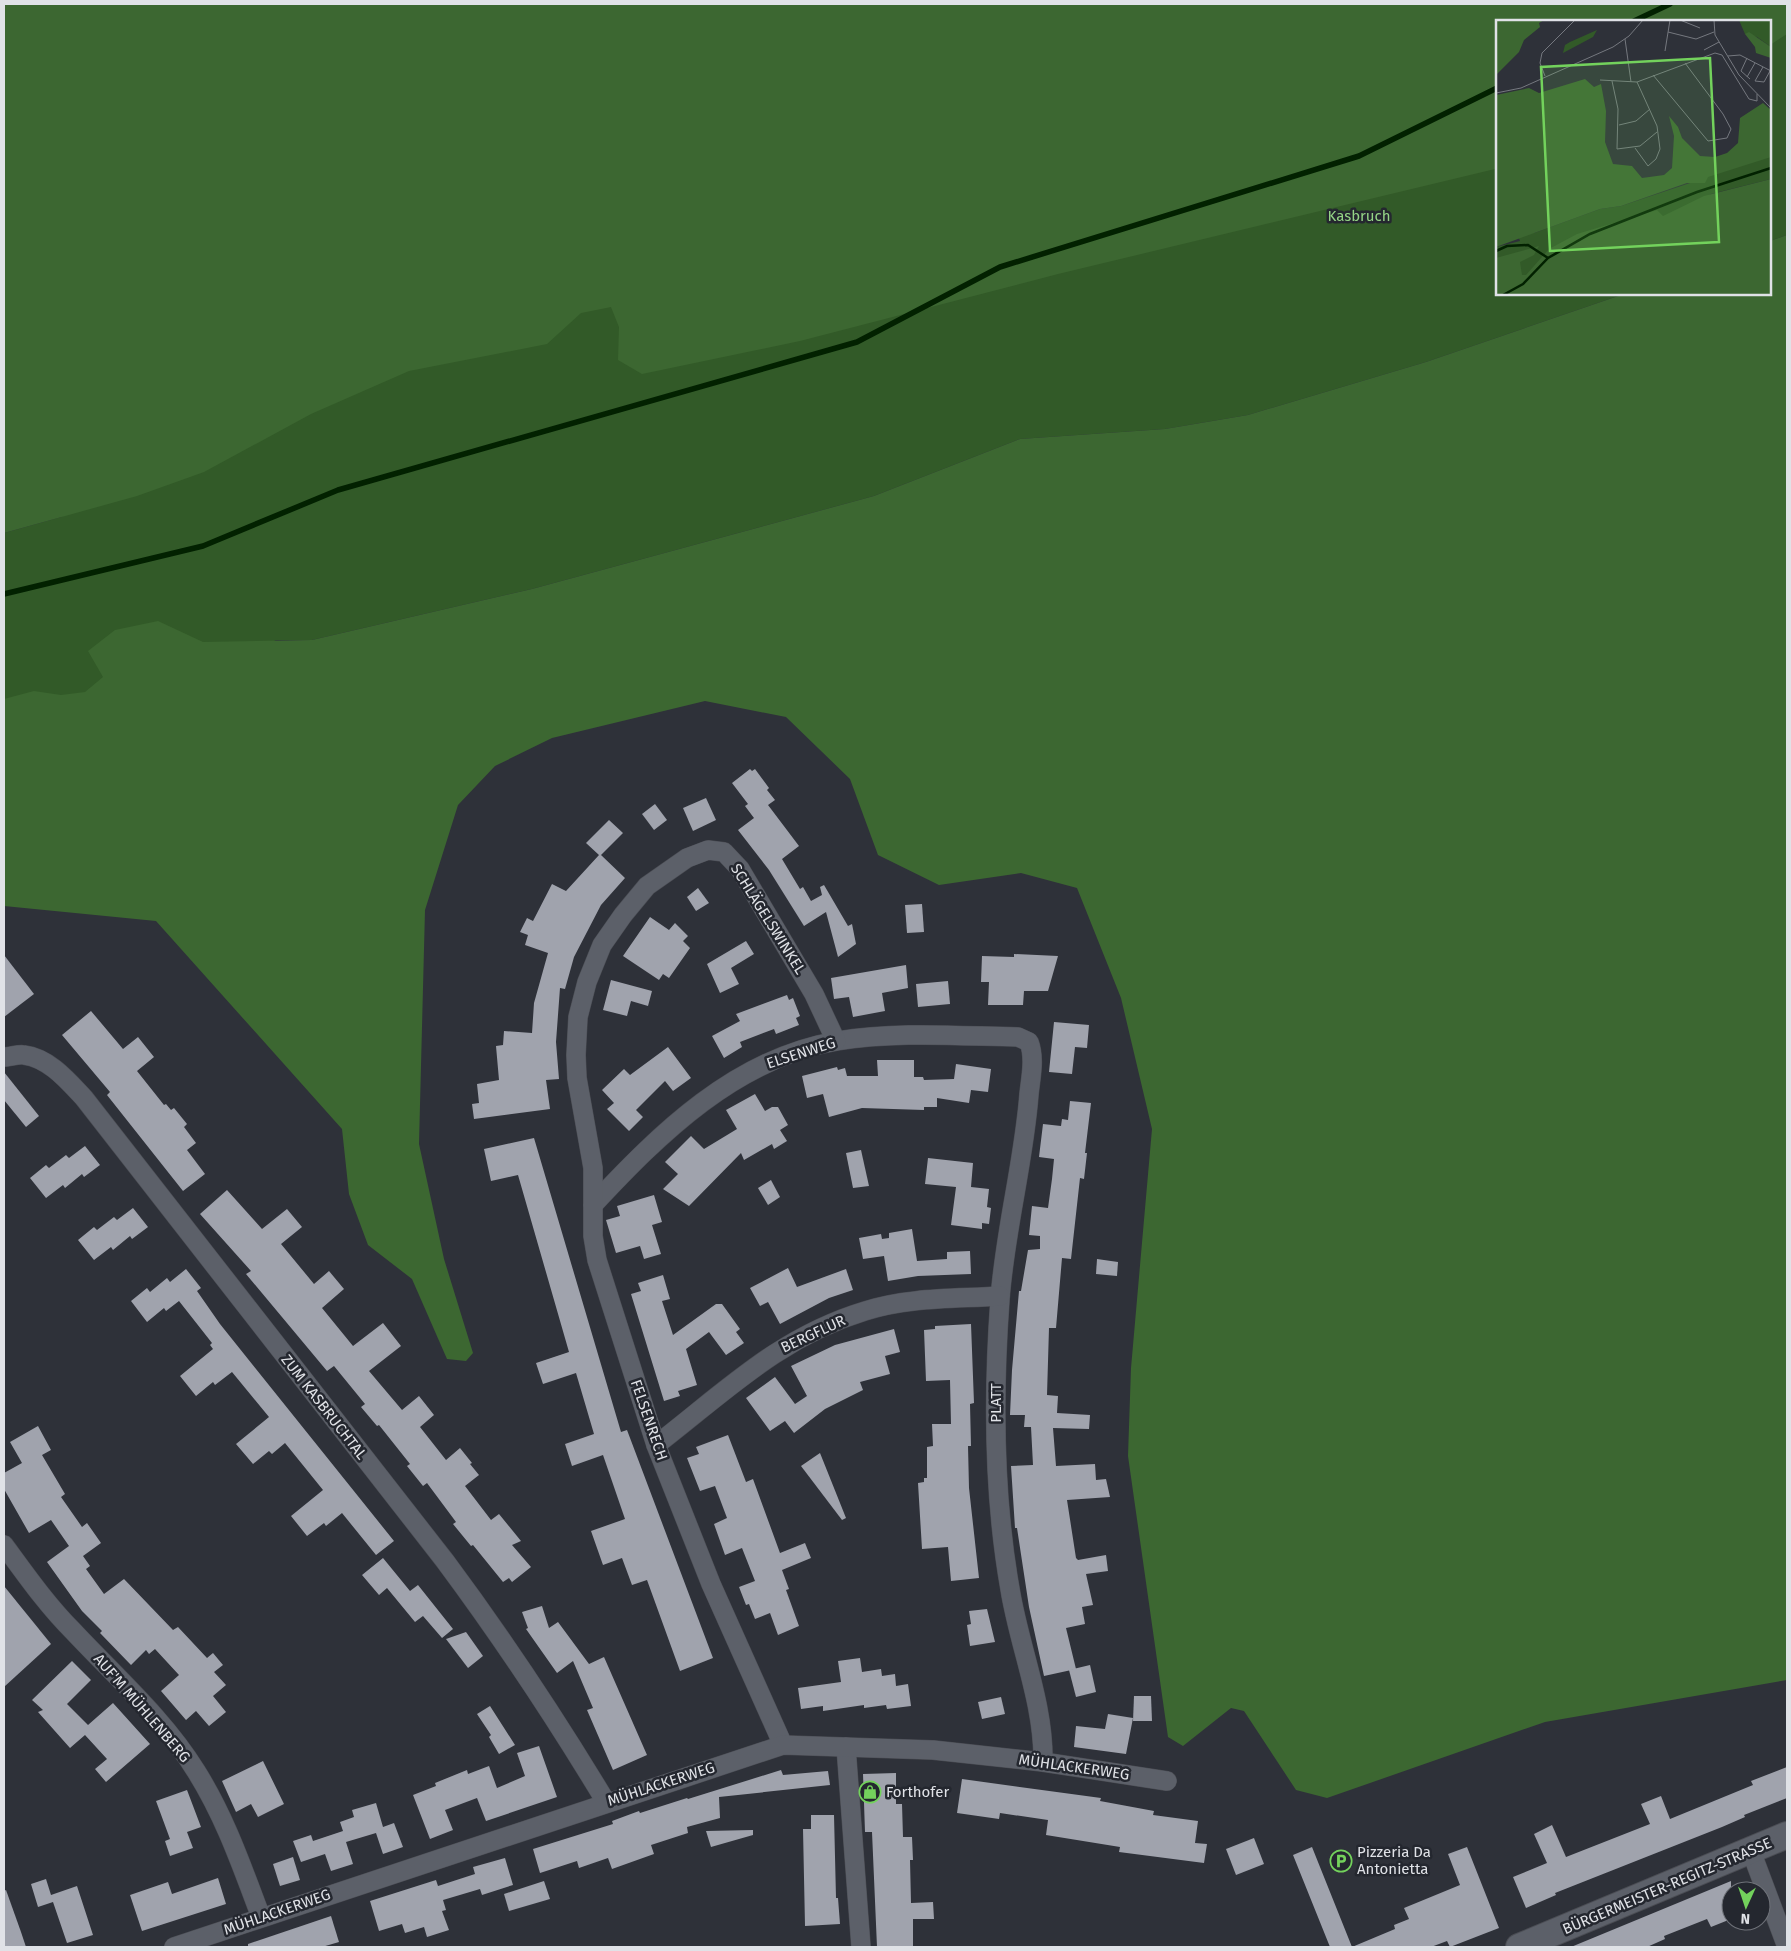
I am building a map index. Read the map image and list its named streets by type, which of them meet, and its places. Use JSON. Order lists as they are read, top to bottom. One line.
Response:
{"streets":{"street":["SCHLÄGELSWINKEL","ELSENWEG","BERGFLUR","PLATT","ZUM KASBRUCHTAL","FELSENRECH","AUF'M MÜHLENBERG","MÜHLACKERWEG","BÜRGERMEISTER-REGITZ-STRASSE"]},"crossings":[["SCHLÄGELSWINKEL","ELSENWEG"],["SCHLÄGELSWINKEL","FELSENRECH"],["ELSENWEG","PLATT"],["ELSENWEG","FELSENRECH"],["BERGFLUR","PLATT"],["BERGFLUR","FELSENRECH"],["PLATT","MÜHLACKERWEG"],["ZUM KASBRUCHTAL","MÜHLACKERWEG"],["FELSENRECH","MÜHLACKERWEG"],["AUF'M MÜHLENBERG","MÜHLACKERWEG"]],"parks":["Kasbruch"],"places":{"shop":["Forthofer"],"parking":["Pizzeria Da Antonietta"]},"north":"bottom"}
